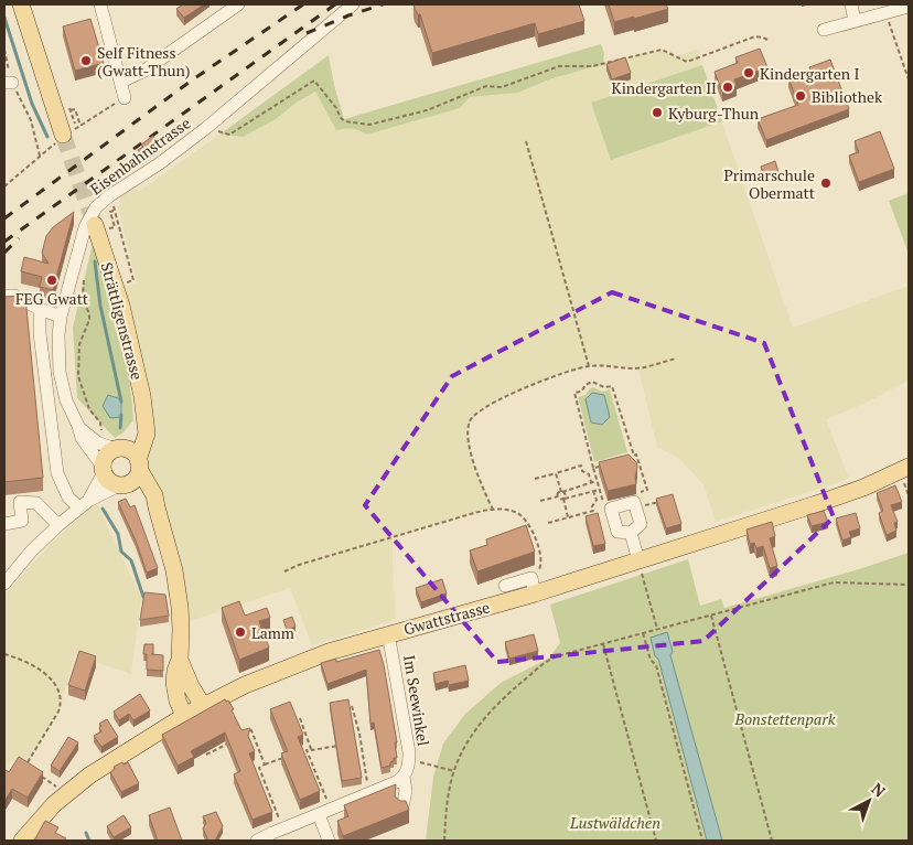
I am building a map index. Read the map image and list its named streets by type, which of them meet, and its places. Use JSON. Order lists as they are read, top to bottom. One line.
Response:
{"streets":{"main road":["Strättligenstrasse","Gwattstrasse"],"street":["Eisenbahnstrasse","Im Seewinkel"]},"crossings":[["Eisenbahnstrasse","Strättligenstrasse"],["Gwattstrasse","Im Seewinkel"]],"parks":["Bonstettenpark","Lustwäldchen"],"places":["Self Fitness (Gwatt-Thun)","Kindergarten I","Kindergarten II","Bibliothek","Kyburg-Thun","Primarschule Obermatt","FEG Gwatt","Lamm"],"north":"top right"}
